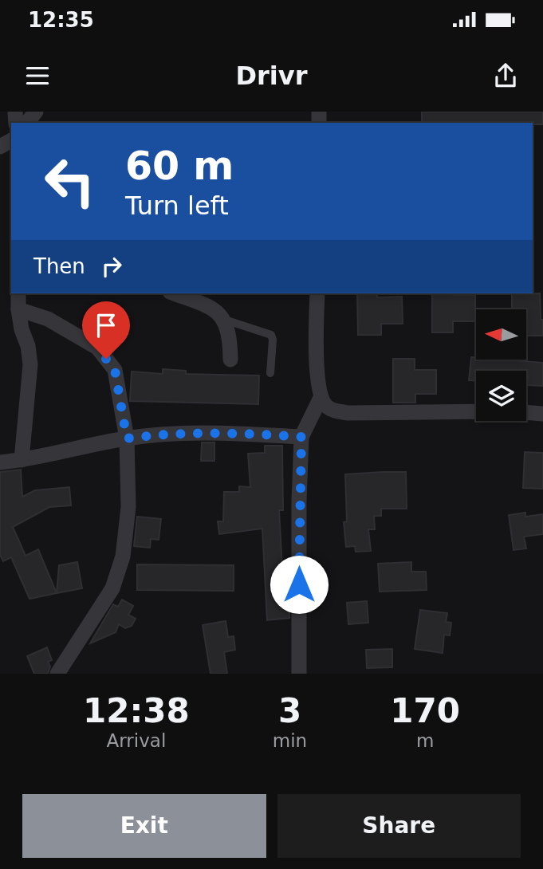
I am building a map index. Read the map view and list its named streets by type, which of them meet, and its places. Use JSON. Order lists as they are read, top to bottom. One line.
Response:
{"north":"left","page":{"status":"12:35","header":"Drivr","turn":["60 m","Turn left"],"then":"Then","eta":["12:38","Arrival","3","min","170","m"],"buttons":["Exit","Share"]}}
